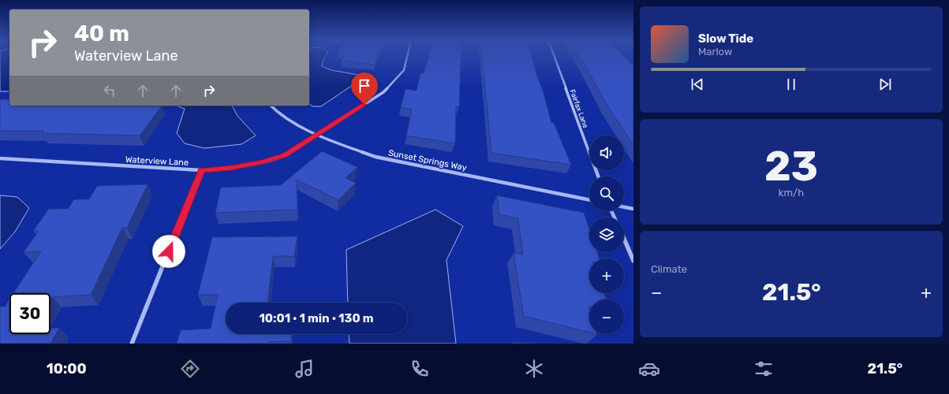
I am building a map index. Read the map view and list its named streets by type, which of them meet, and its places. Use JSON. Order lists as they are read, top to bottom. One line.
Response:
{"streets":{"street":["Fairfax Lane","Sunset Springs Way","Waterview Lane"]},"crossings":[["Sunset Springs Way","Waterview Lane"]],"page":{"turn":["40 m","Waterview Lane"],"song":["Slow Tide","Marlow"],"tile":[["23","km/h"],"Climate"],"map_buttons":["+","−"],"heat":["−","21.5°","+"],"limit":"30","trip":"10:01 · 1 min · 130 m","tabs":["10:00","21.5°"]}}
